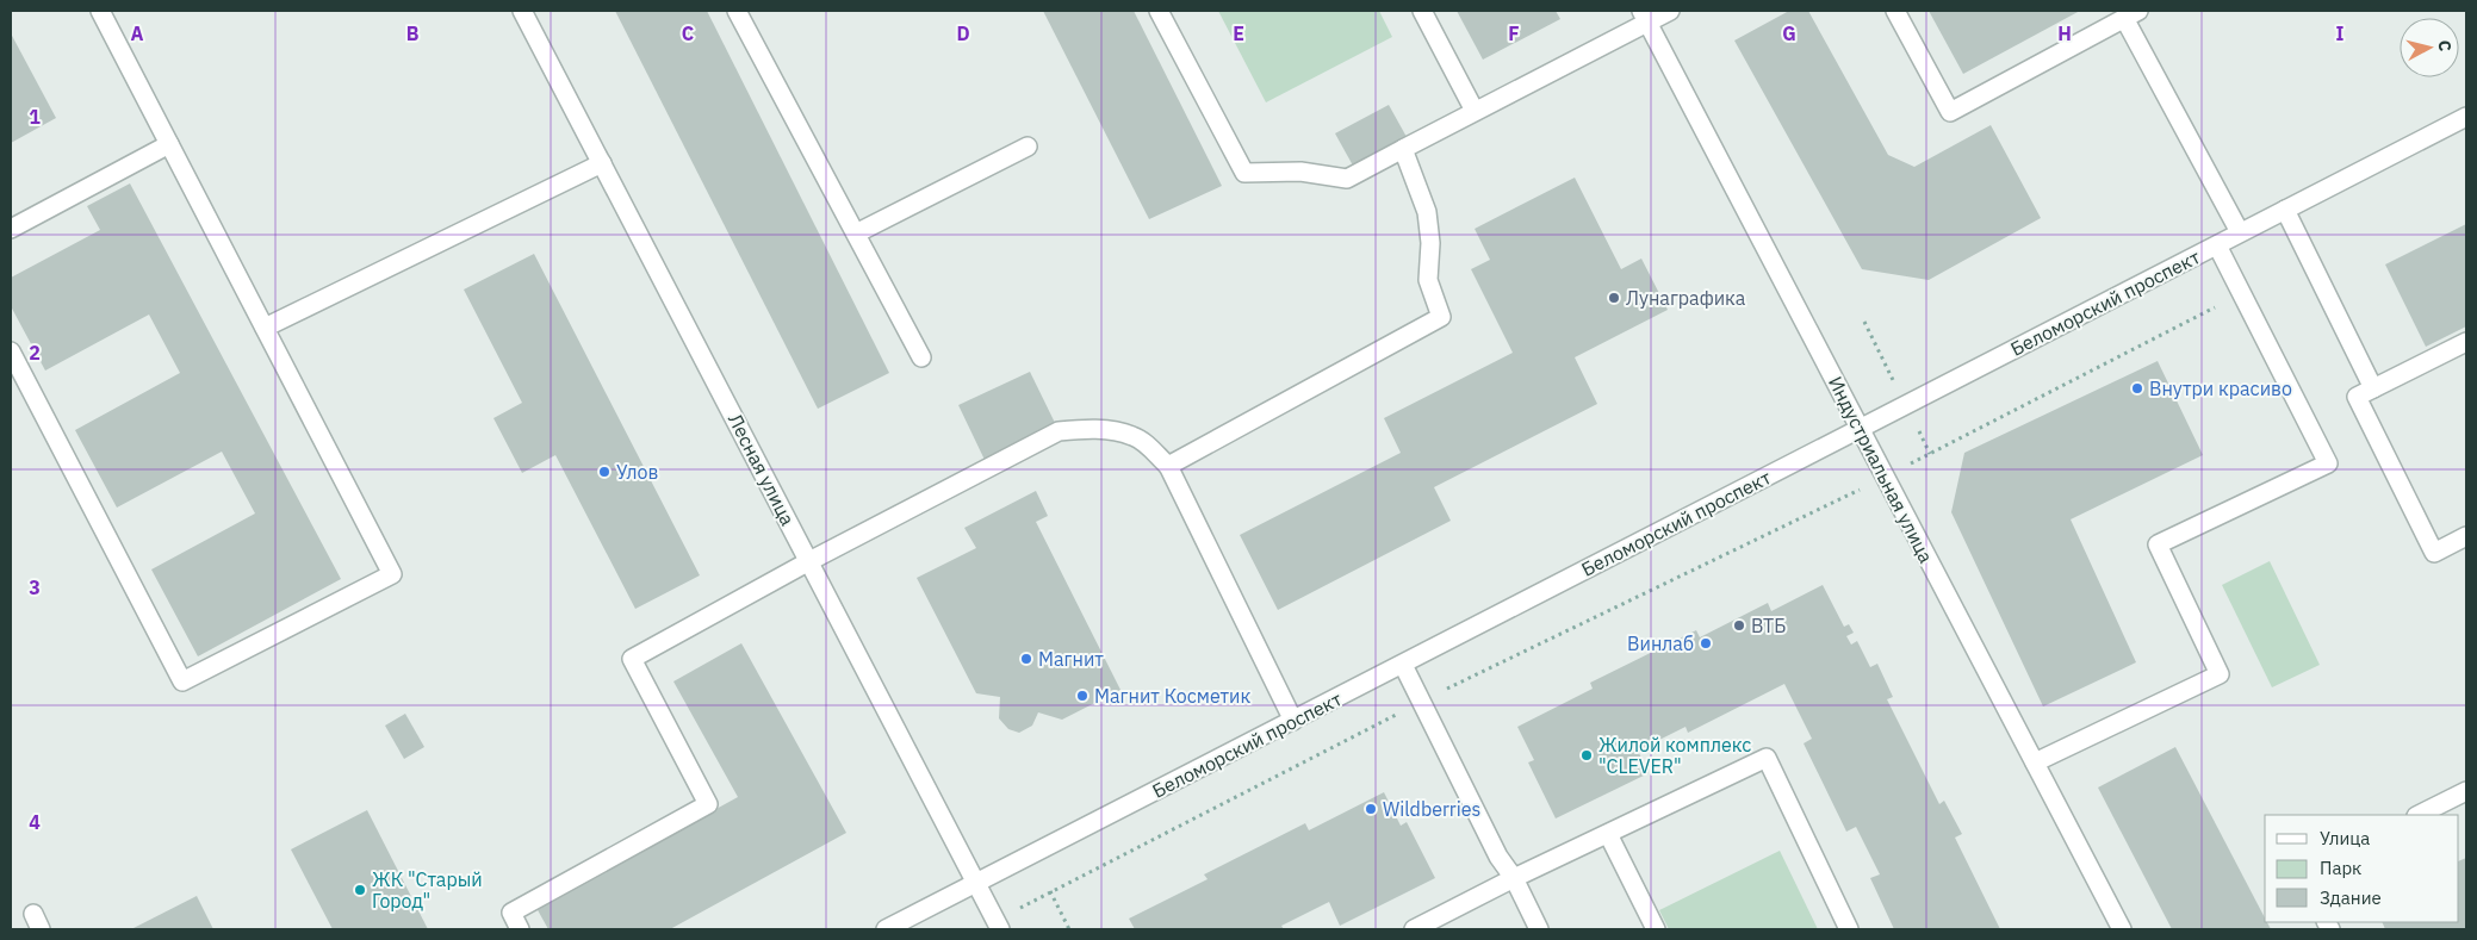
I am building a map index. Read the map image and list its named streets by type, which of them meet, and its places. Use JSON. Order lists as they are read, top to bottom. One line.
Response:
{"streets":{"street":["Беломорский проспект","Лесная улица","Индустриальная улица"]},"crossings":[["Беломорский проспект","Лесная улица"],["Беломорский проспект","Индустриальная улица"]],"places":["Лунаграфика","Внутри красиво","Улов","ВТБ","Винлаб","Магнит","Магнит Косметик","Жилой комплекс \"СLEVER\"","Wildberries","ЖК \"Старый Город\""],"legend":["Улица","Парк","Здание"],"north":"right","grid":{"columns":["A","B","C","D","E","F","G","H","I"],"rows":["1","2","3","4"]}}
